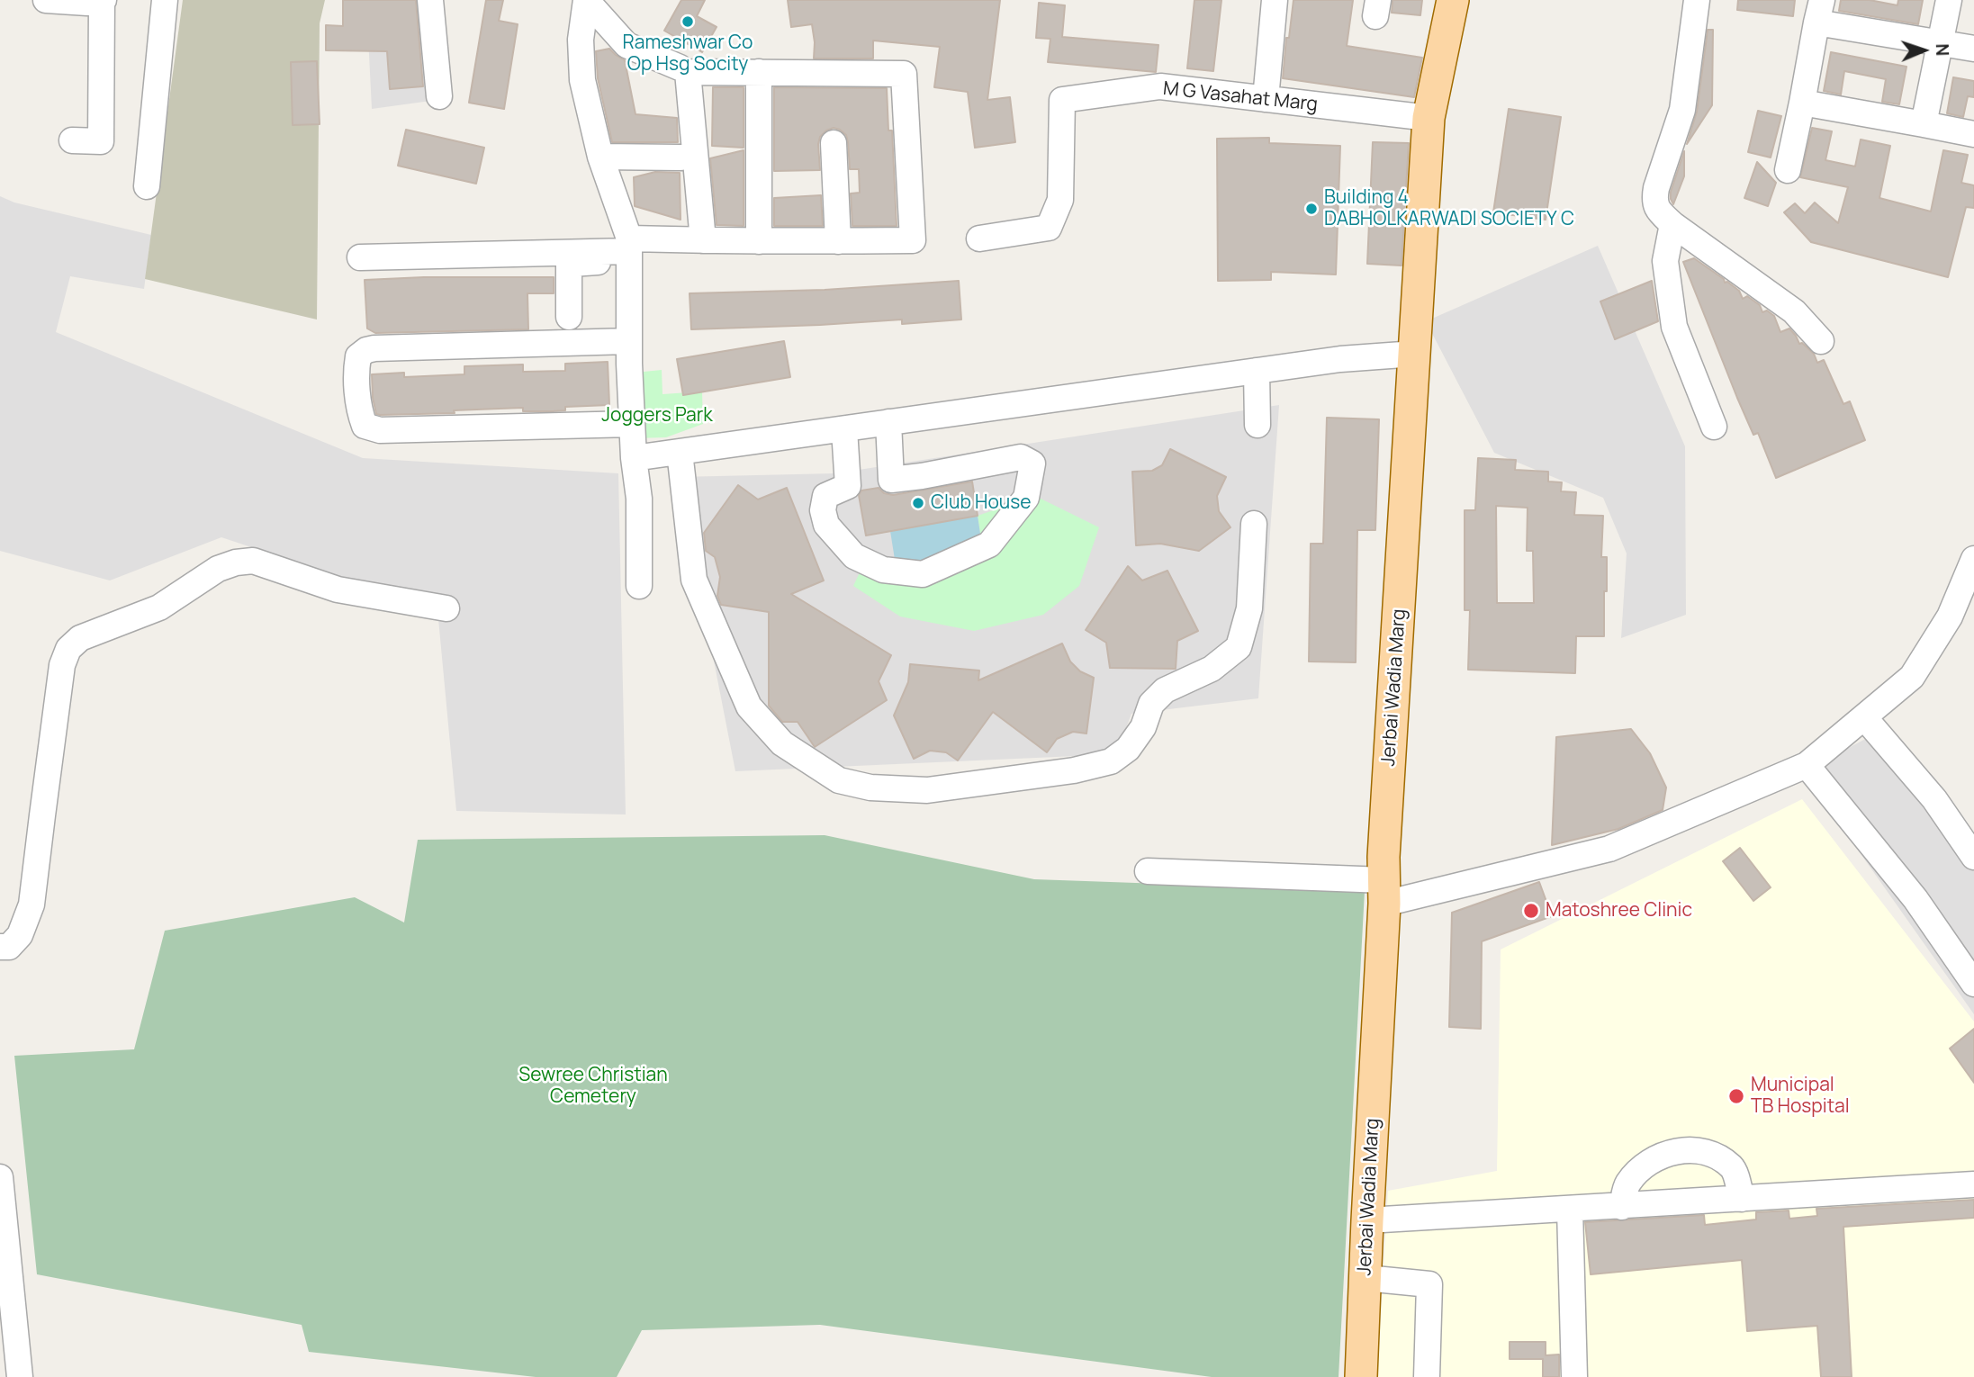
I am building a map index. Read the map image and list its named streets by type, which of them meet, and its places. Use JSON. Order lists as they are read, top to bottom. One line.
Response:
{"streets":{"main road":["Jerbai Wadia Marg"],"street":["M G Vasahat Marg"]},"crossings":[["M G Vasahat Marg","Jerbai Wadia Marg"]],"parks":["Joggers Park","Sewree Christian Cemetery"],"places":["Rameshwar Co Op Hsg Socity","Building 4 DABHOLKARWADI SOCIETY C","Club House","Matoshree Clinic","Municipal TB Hospital"],"north":"right"}
